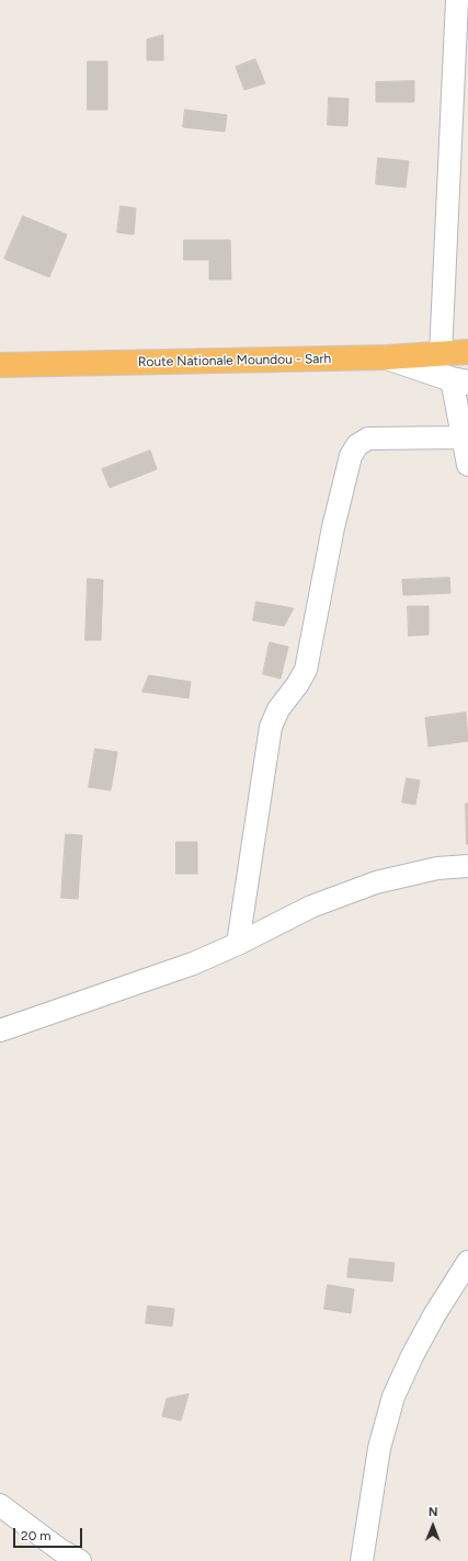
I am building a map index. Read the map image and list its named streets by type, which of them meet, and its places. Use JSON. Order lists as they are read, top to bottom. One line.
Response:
{"streets":{"highway":["Route Nationale Moundou - Sarh"]},"scale_bar":"20 m","north":"top"}
